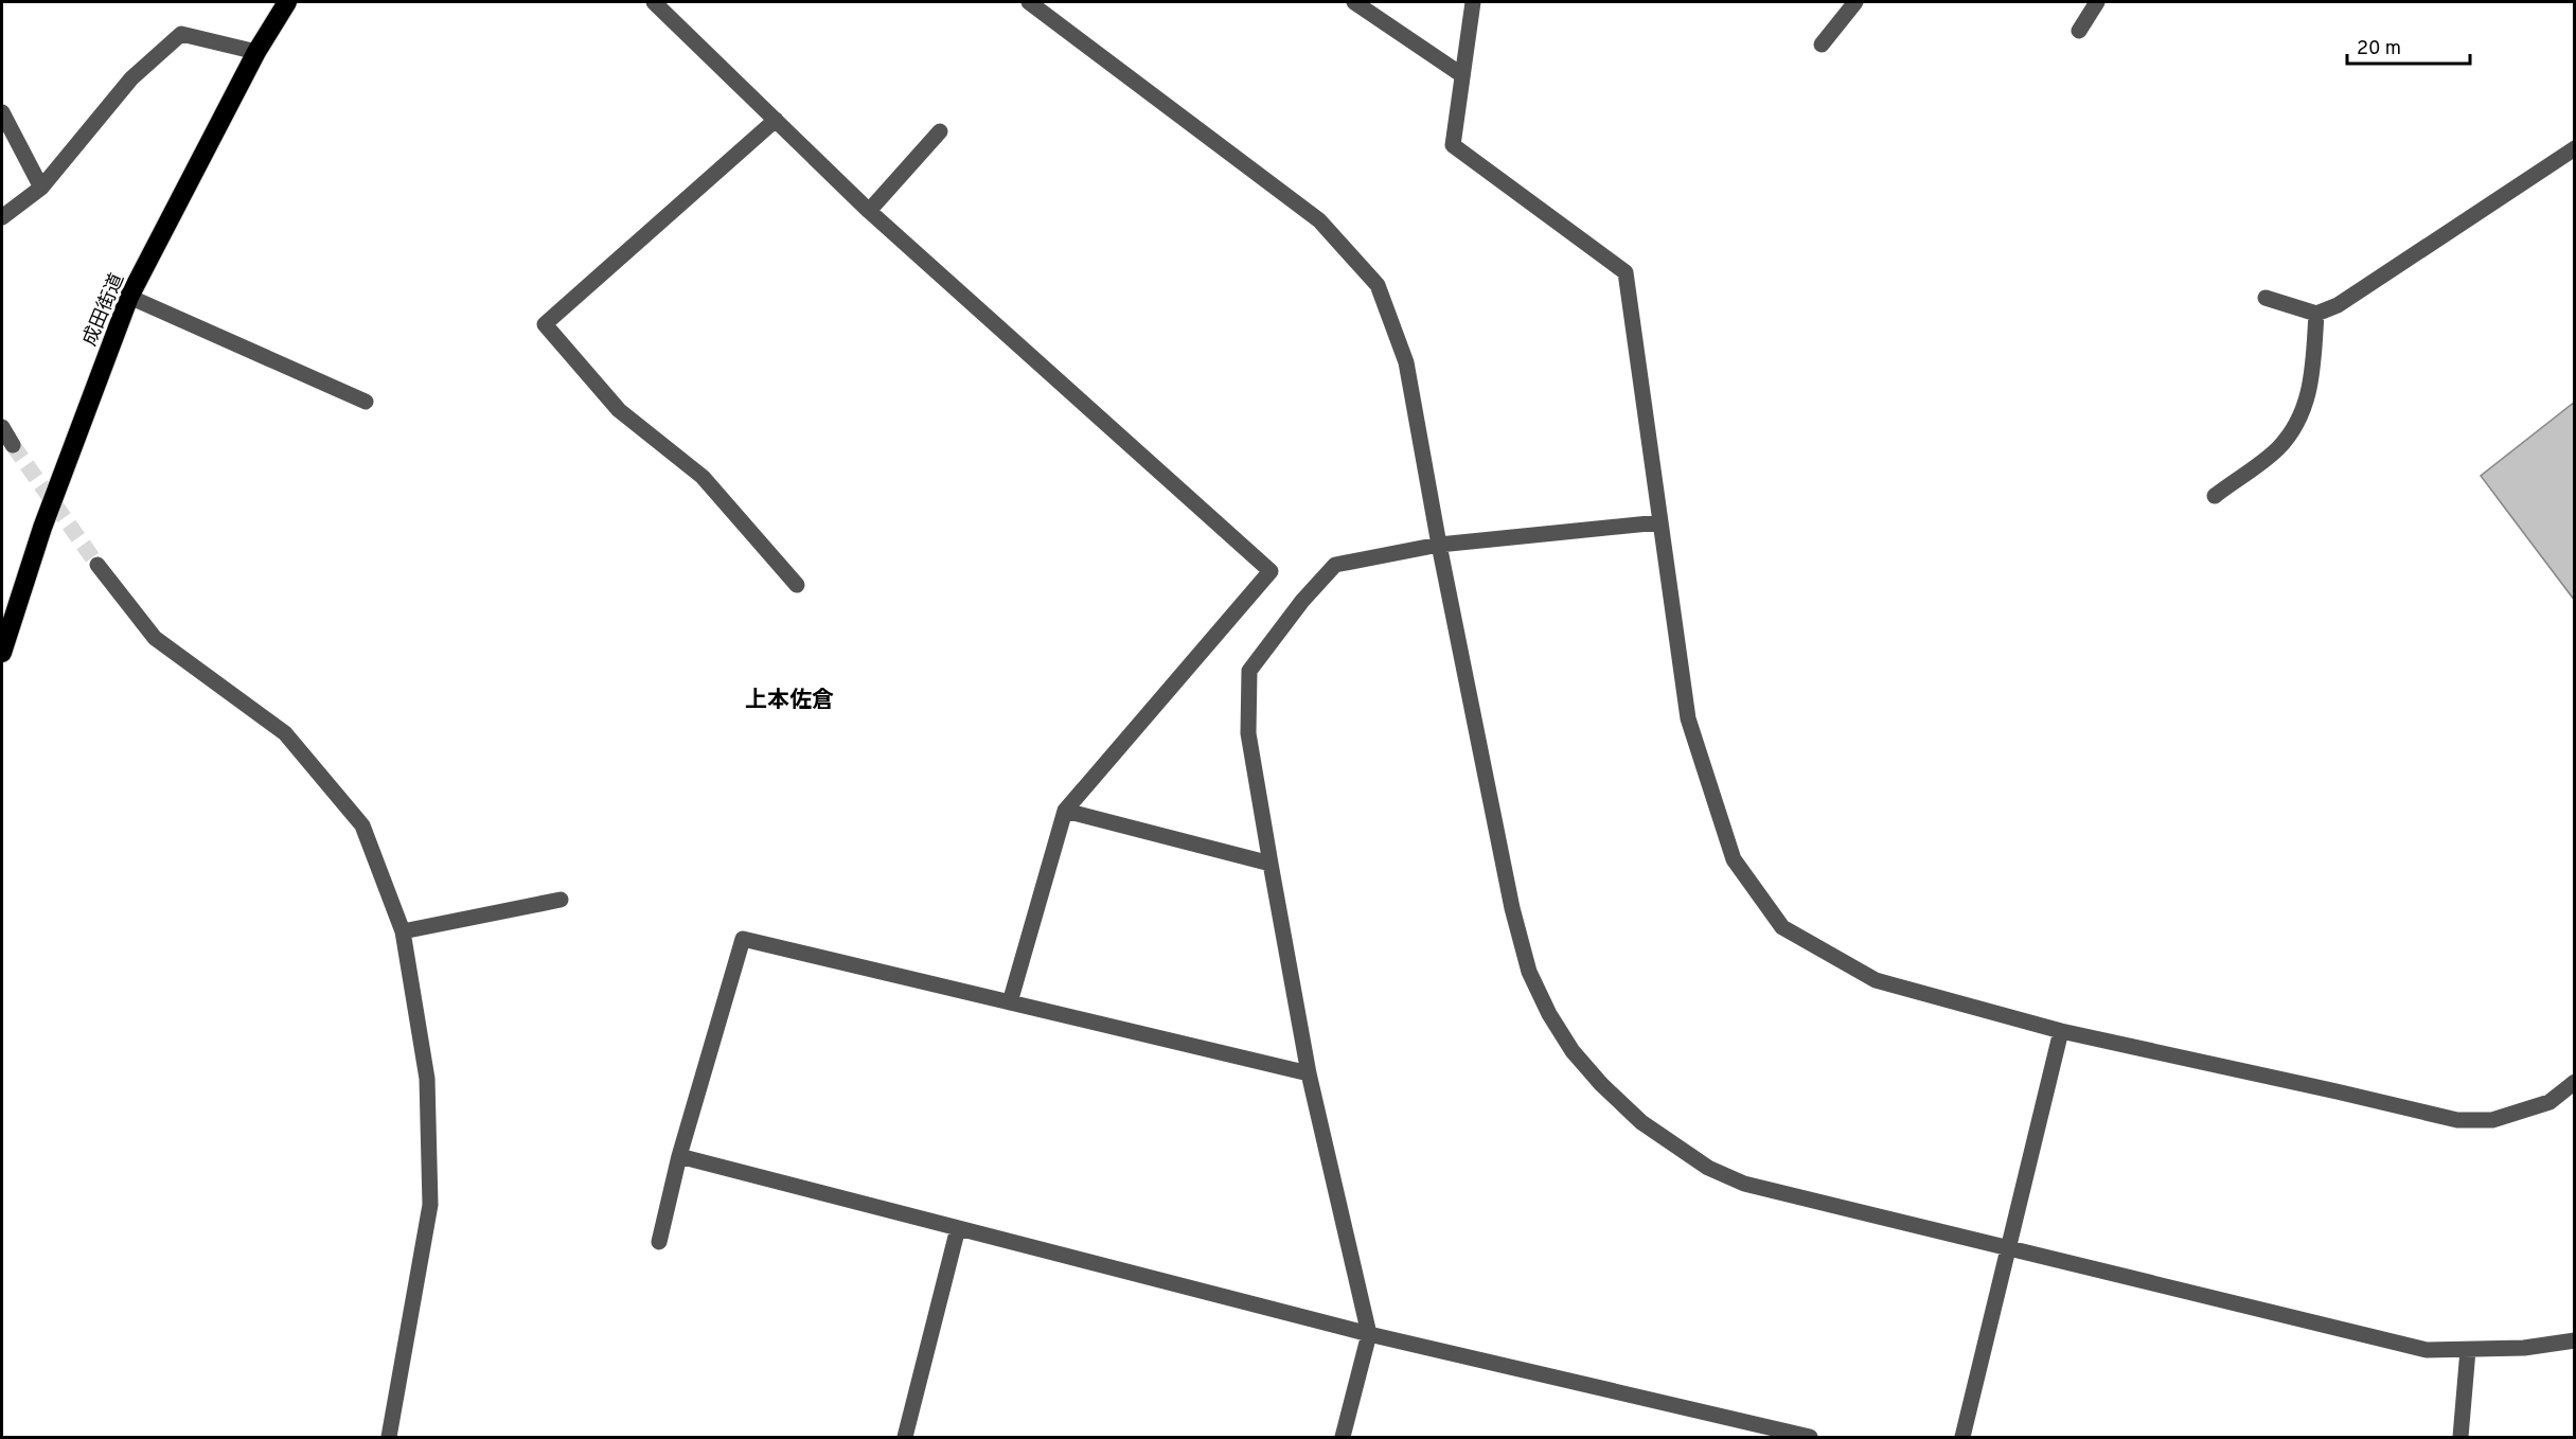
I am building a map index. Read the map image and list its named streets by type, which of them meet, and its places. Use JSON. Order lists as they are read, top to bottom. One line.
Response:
{"streets":{"highway":["成田街道"]},"districts":["上本佐倉"],"scale_bar":"20 m"}
